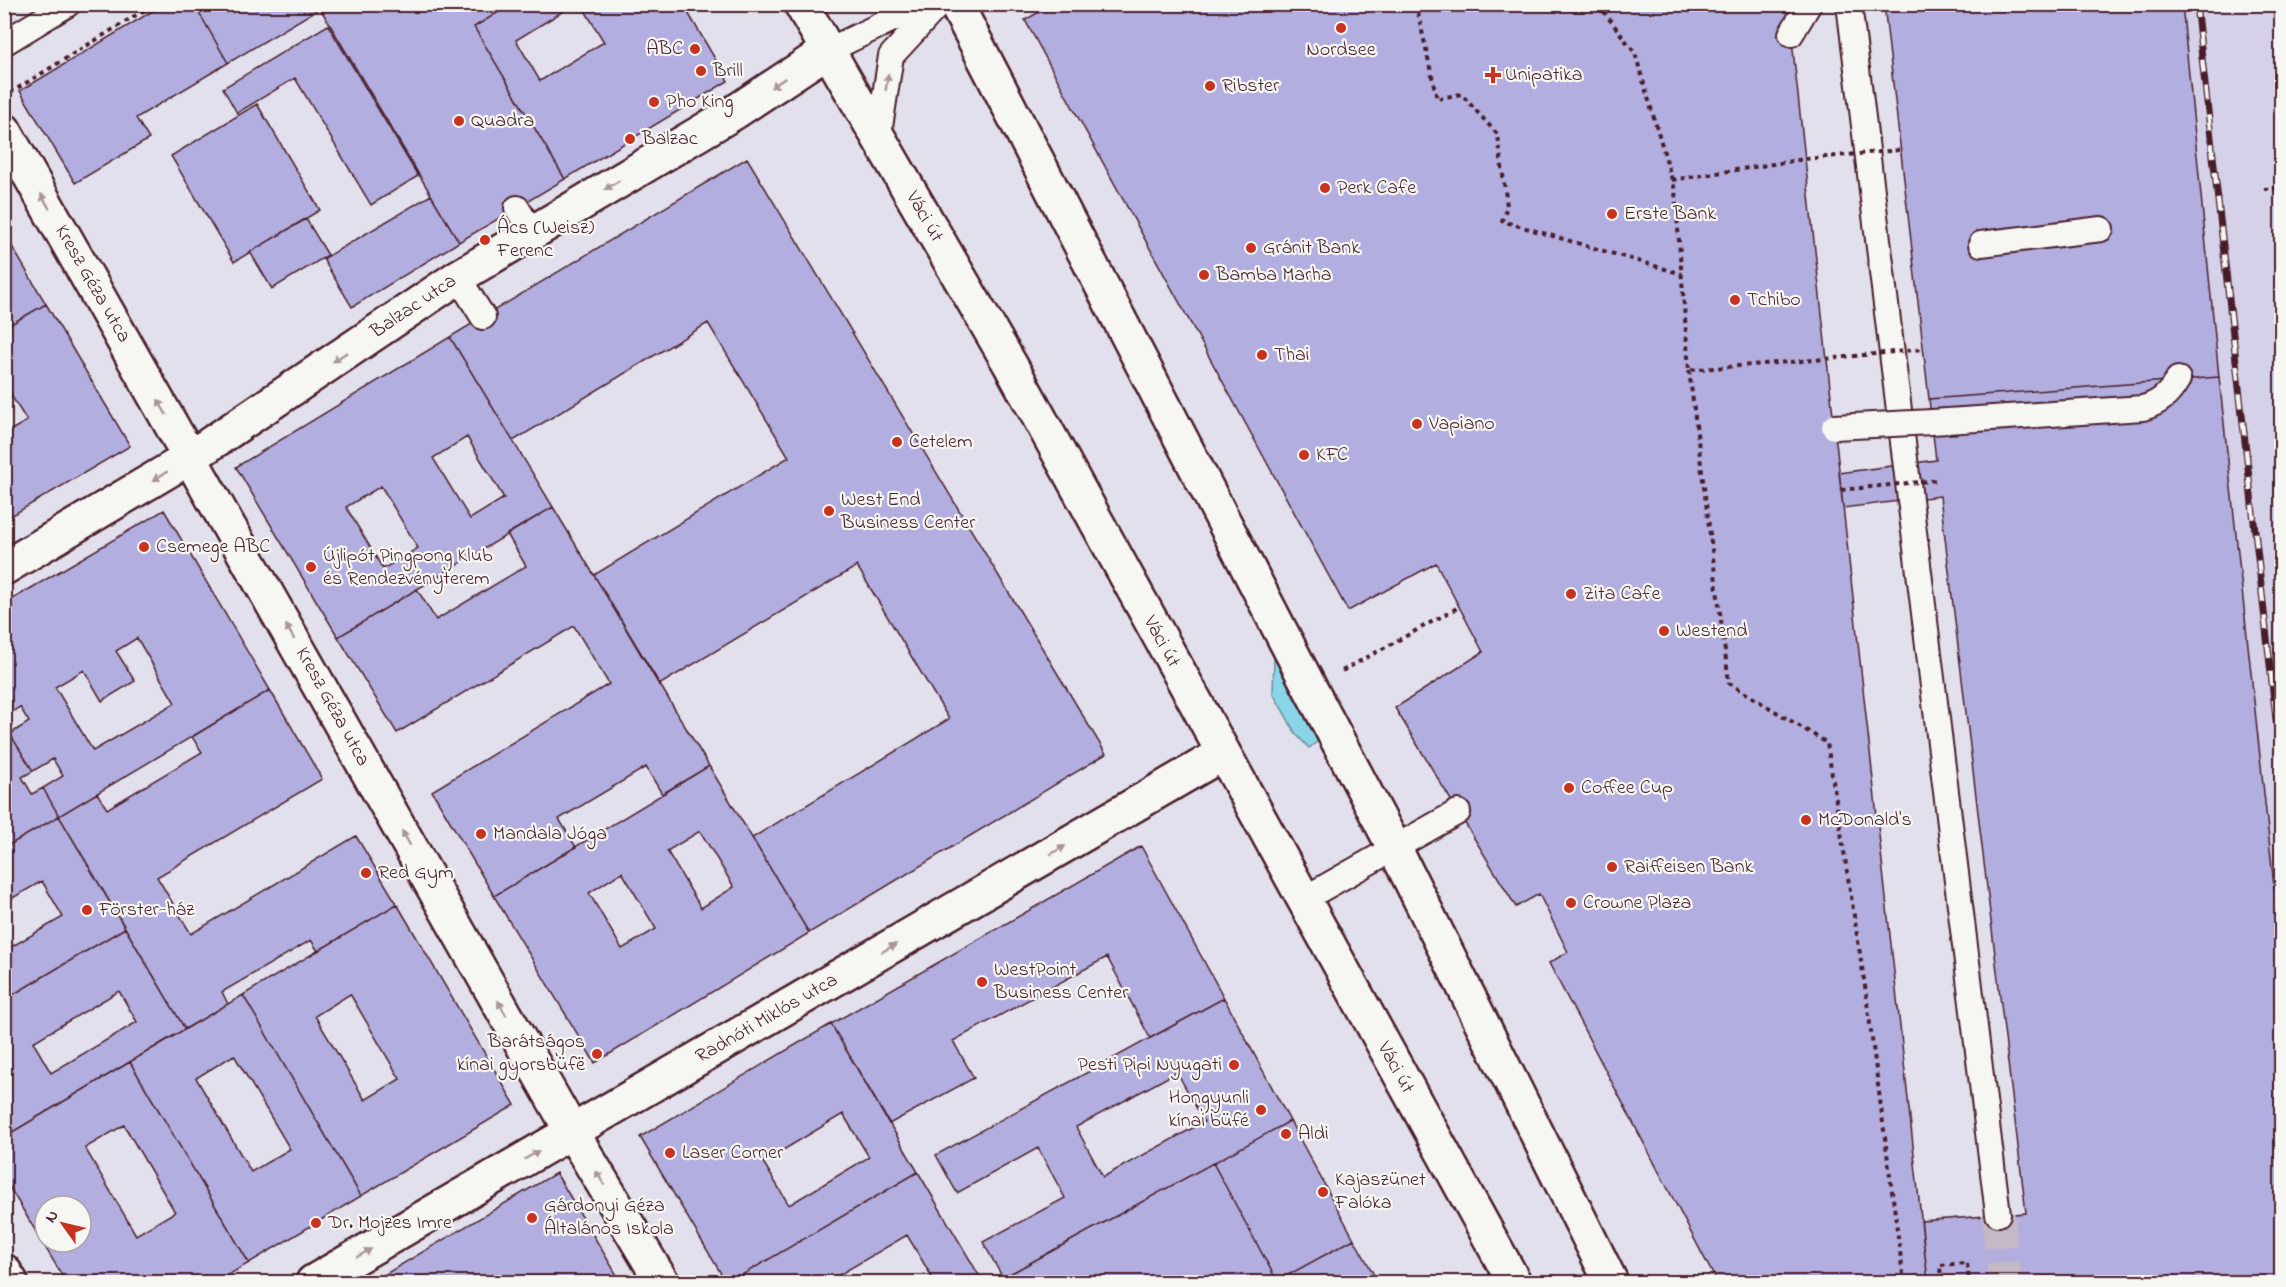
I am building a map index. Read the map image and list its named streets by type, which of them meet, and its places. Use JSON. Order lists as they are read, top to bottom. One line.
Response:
{"streets":{"street":["Váci út","Kresz Géza utca","Balzac utca","Radnóti Miklós utca"]},"crossings":[["Váci út","Balzac utca"],["Váci út","Radnóti Miklós utca"],["Kresz Géza utca","Balzac utca"],["Kresz Géza utca","Radnóti Miklós utca"]],"one_way":["Kresz Géza utca","Balzac utca","Radnóti Miklós utca"],"places":{"other":["Nordsee","ABC","Brill","Ribster","Pho King","Quadra","Balzac","Perk Cafe","Erste Bank","Ács (Weisz) Ferenc","Gránit Bank","Bamba Marha","Tchibo","Thai","Vapiano","Cetelem","KFC","West End Business Center","Csemege ABC","Újlipót Pingpong Klub és Rendezvényterem","Zita Cafe","Westend","Coffee Cup","McDonald's","Mandala Jóga","Raiffeisen Bank","Red Gym","Crowne Plaza","Förster-ház","WestPoint Business Center","Barátságos kínai gyorsbüfë","Pesti Pipi Nyugati","Hongyunli kínai büfé","Aldi","Laser Corner","Kajaszünet Falóka","Gárdonyi Géza Általános Iskola","Dr. Mojzes Imre"],"health":["Unipatika"]},"north":"top left"}
